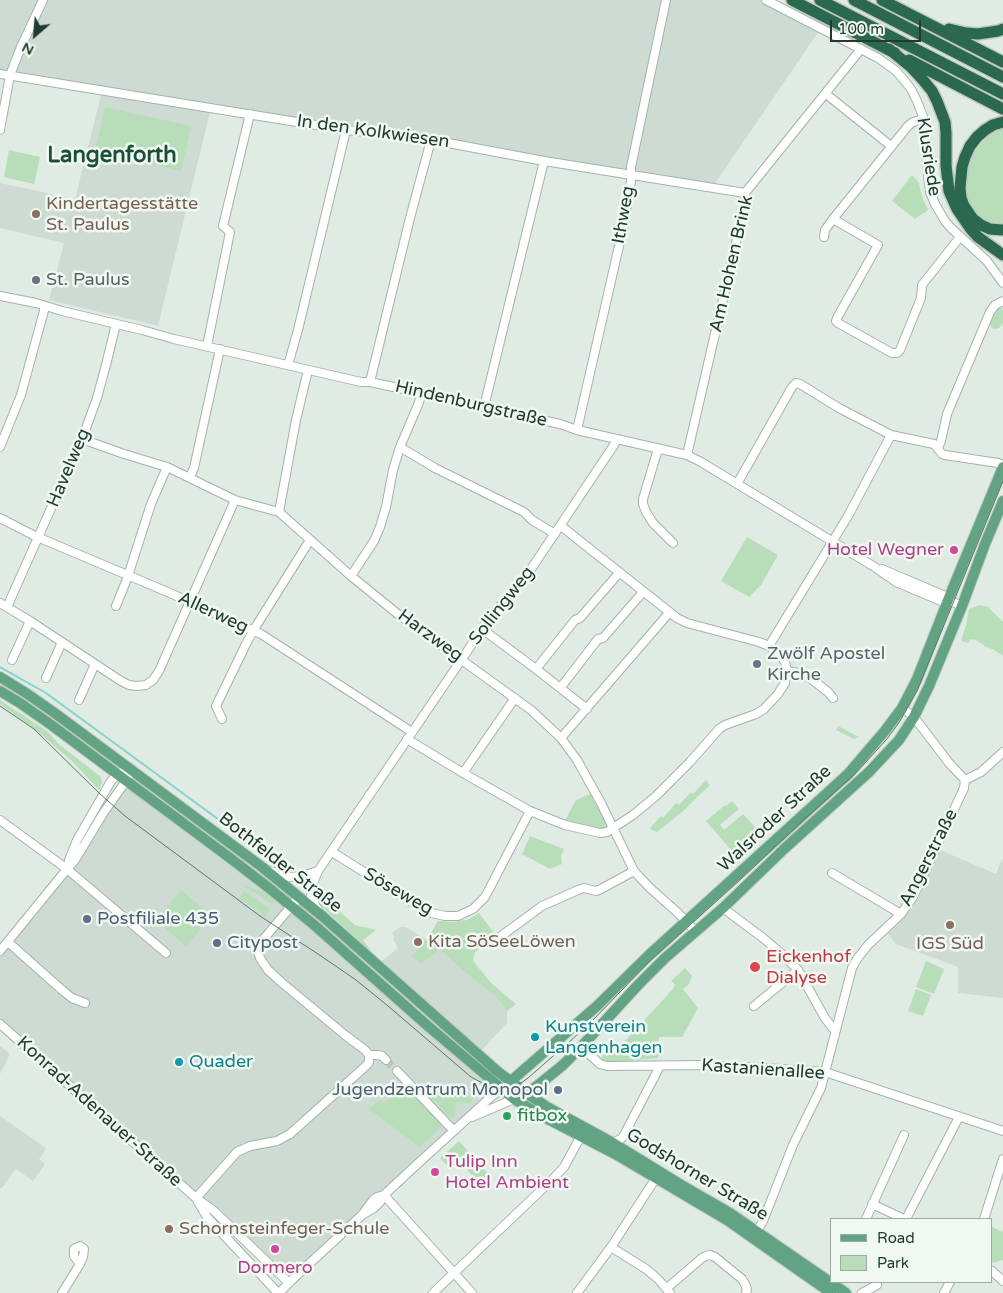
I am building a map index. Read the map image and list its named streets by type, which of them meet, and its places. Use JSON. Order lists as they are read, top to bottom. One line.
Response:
{"streets":{"main road":["Walsroder Straße","Bothfelder Straße","Godshorner Straße"],"street":["In den Kolkwiesen","Klusriede","Ithweg","Am Hohen Brink","Hindenburgstraße","Havelweg","Sollingweg","Allerweg","Harzweg","Angerstraße","Söseweg","Kastanienallee","Konrad-Adenauer-Straße"]},"crossings":[["In den Kolkwiesen","Ithweg"],["In den Kolkwiesen","Am Hohen Brink"],["Klusriede","Am Hohen Brink"],["Ithweg","Hindenburgstraße"],["Am Hohen Brink","Hindenburgstraße"],["Hindenburgstraße","Havelweg"],["Hindenburgstraße","Sollingweg"],["Hindenburgstraße","Walsroder Straße"],["Havelweg","Allerweg"],["Havelweg","Harzweg"],["Sollingweg","Allerweg"],["Sollingweg","Harzweg"],["Sollingweg","Bothfelder Straße"],["Sollingweg","Söseweg"],["Allerweg","Harzweg"],["Allerweg","Söseweg"],["Harzweg","Walsroder Straße"],["Walsroder Straße","Bothfelder Straße"],["Walsroder Straße","Kastanienallee"],["Walsroder Straße","Konrad-Adenauer-Straße"],["Walsroder Straße","Godshorner Straße"],["Angerstraße","Kastanienallee"],["Angerstraße","Godshorner Straße"],["Bothfelder Straße","Godshorner Straße"]],"districts":["Langenforth"],"places":["Kindertagesstätte St. Paulus","St. Paulus","Hotel Wegner","Zwölf Apostel Kirche","Postfiliale 435","IGS Süd","Kita SöSeeLöwen","Citypost","Eickenhof Dialyse","Kunstverein Langenhagen","Quader","Jugendzentrum Monopol","fitbox","Tulip Inn Hotel Ambient","Schornsteinfeger-Schule","Dormero"],"legend":["Road","Park"],"scale_bar":"100 m","north":"bottom left"}
